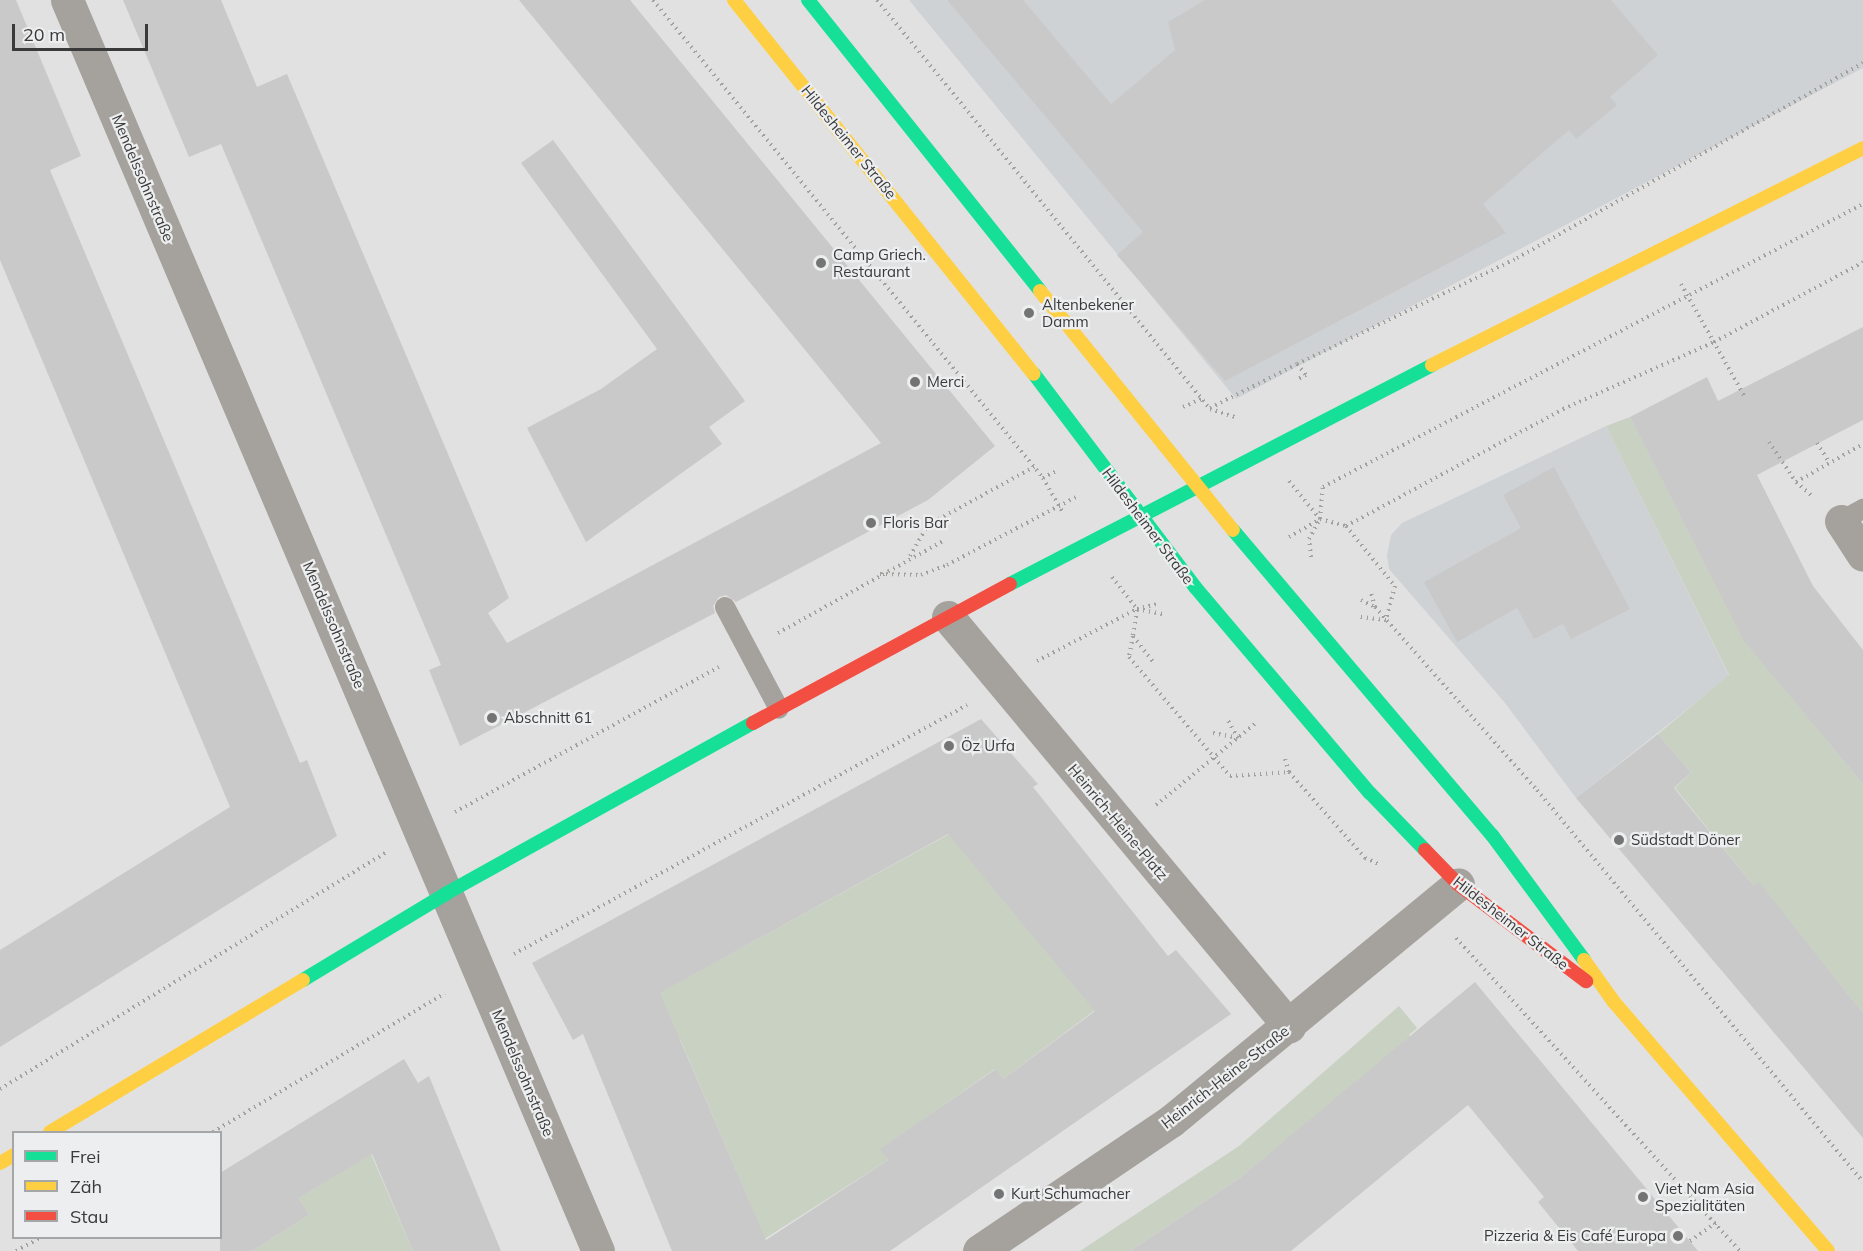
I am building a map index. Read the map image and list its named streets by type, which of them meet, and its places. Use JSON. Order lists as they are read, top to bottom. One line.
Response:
{"streets":{"main road":["Hildesheimer Straße"],"street":["Mendelssohnstraße","Heinrich-Heine-Platz","Heinrich-Heine-Straße"]},"crossings":[["Hildesheimer Straße","Heinrich-Heine-Straße"],["Heinrich-Heine-Platz","Heinrich-Heine-Straße"]],"places":["Camp Griech. Restaurant","Altenbekener Damm","Merci","Floris Bar","Abschnitt 61","Öz Urfa","Südstadt Döner","Kurt Schumacher","Viet Nam Asia Spezialitäten","Pizzeria & Eis Café Europa"],"legend":["Frei","Zäh","Stau"],"scale_bar":"20 m"}
